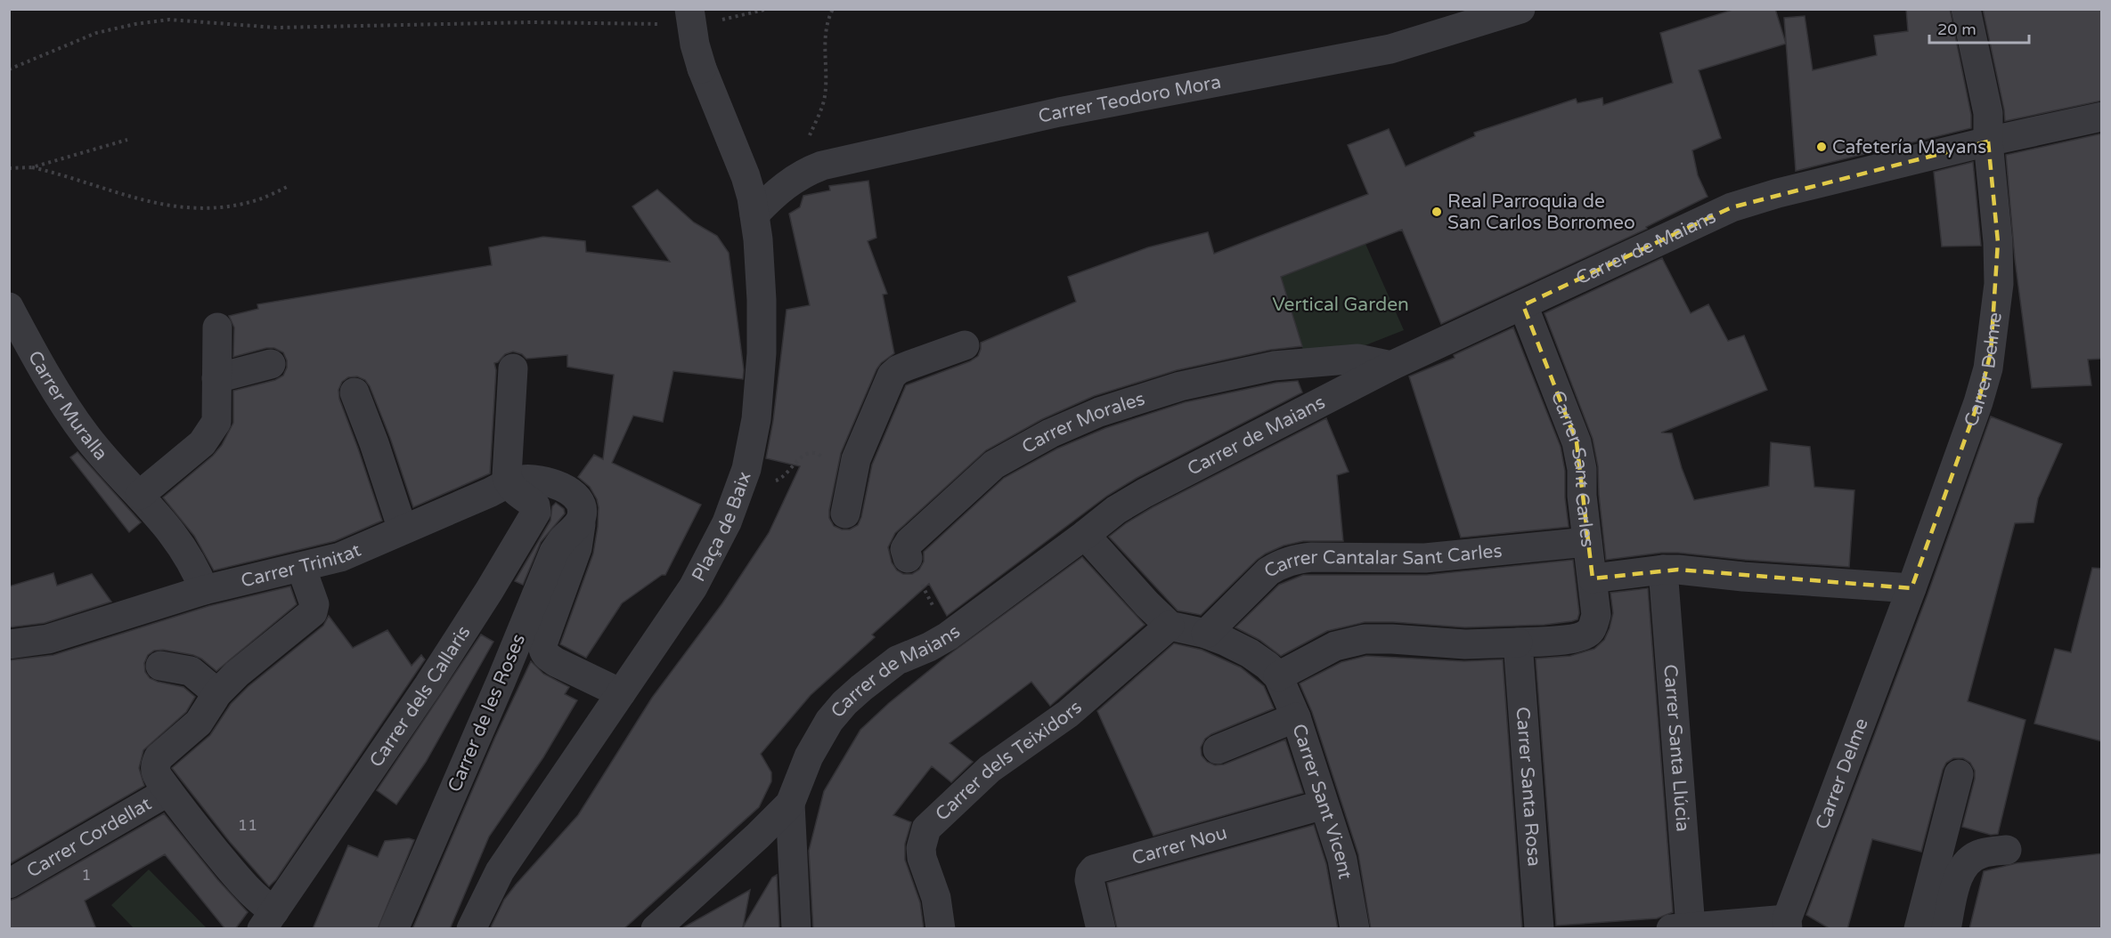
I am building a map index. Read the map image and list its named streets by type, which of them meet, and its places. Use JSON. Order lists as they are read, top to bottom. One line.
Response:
{"streets":{"street":["Carrer Teodoro Mora","Carrer de Maians","Carrer Delme","Carrer Muralla","Carrer Morales","Carrer Sant Carles","Plaça de Baix","Carrer Trinitat","Carrer Cantalar Sant Carles","Carrer dels Callaris","Carrer de les Roses","Carrer Santa Llúcia","Carrer dels Teixidors","Carrer Santa Rosa","Carrer Sant Vicent","Carrer Cordellat","Carrer Nou"]},"crossings":[["Carrer Teodoro Mora","Plaça de Baix"],["Carrer de Maians","Carrer Delme"],["Carrer de Maians","Carrer Morales"],["Carrer de Maians","Carrer Sant Carles"],["Carrer Muralla","Carrer Trinitat"],["Carrer Sant Carles","Carrer Cantalar Sant Carles"],["Carrer Sant Carles","Carrer Santa Rosa"],["Carrer Trinitat","Carrer dels Callaris"],["Carrer Trinitat","Carrer de les Roses"],["Carrer Sant Vicent","Carrer Nou"]],"parks":["Vertical Garden"],"places":["Cafetería Mayans","Real Parroquia de San Carlos Borromeo"],"house_numbers":["11","1"],"scale_bar":"20 m"}
